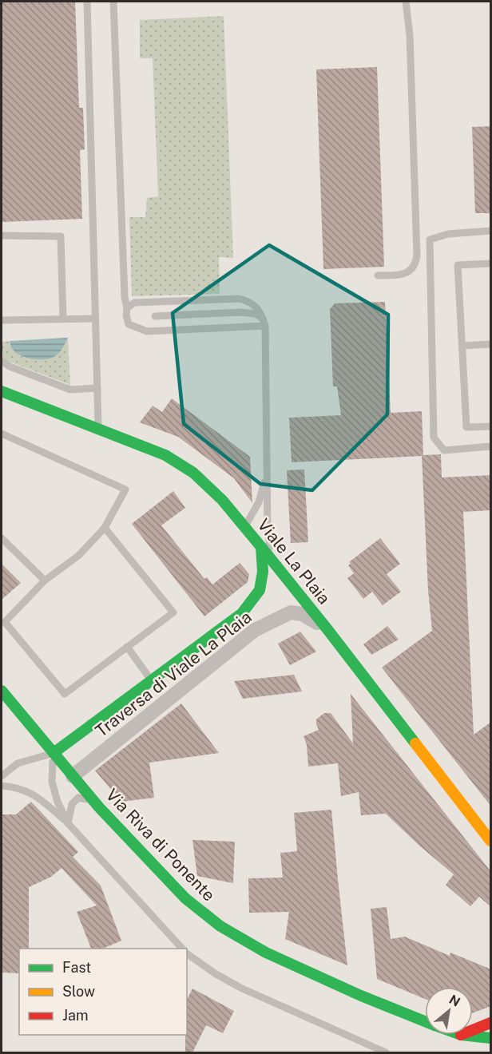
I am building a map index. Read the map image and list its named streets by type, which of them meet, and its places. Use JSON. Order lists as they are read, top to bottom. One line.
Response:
{"streets":{"main road":["Viale La Plaia","Traversa di Viale La Plaia","Via Riva di Ponente"]},"crossings":[["Viale La Plaia","Traversa di Viale La Plaia"],["Traversa di Viale La Plaia","Via Riva di Ponente"]],"legend":["Fast","Slow","Jam"],"north":"top right"}
